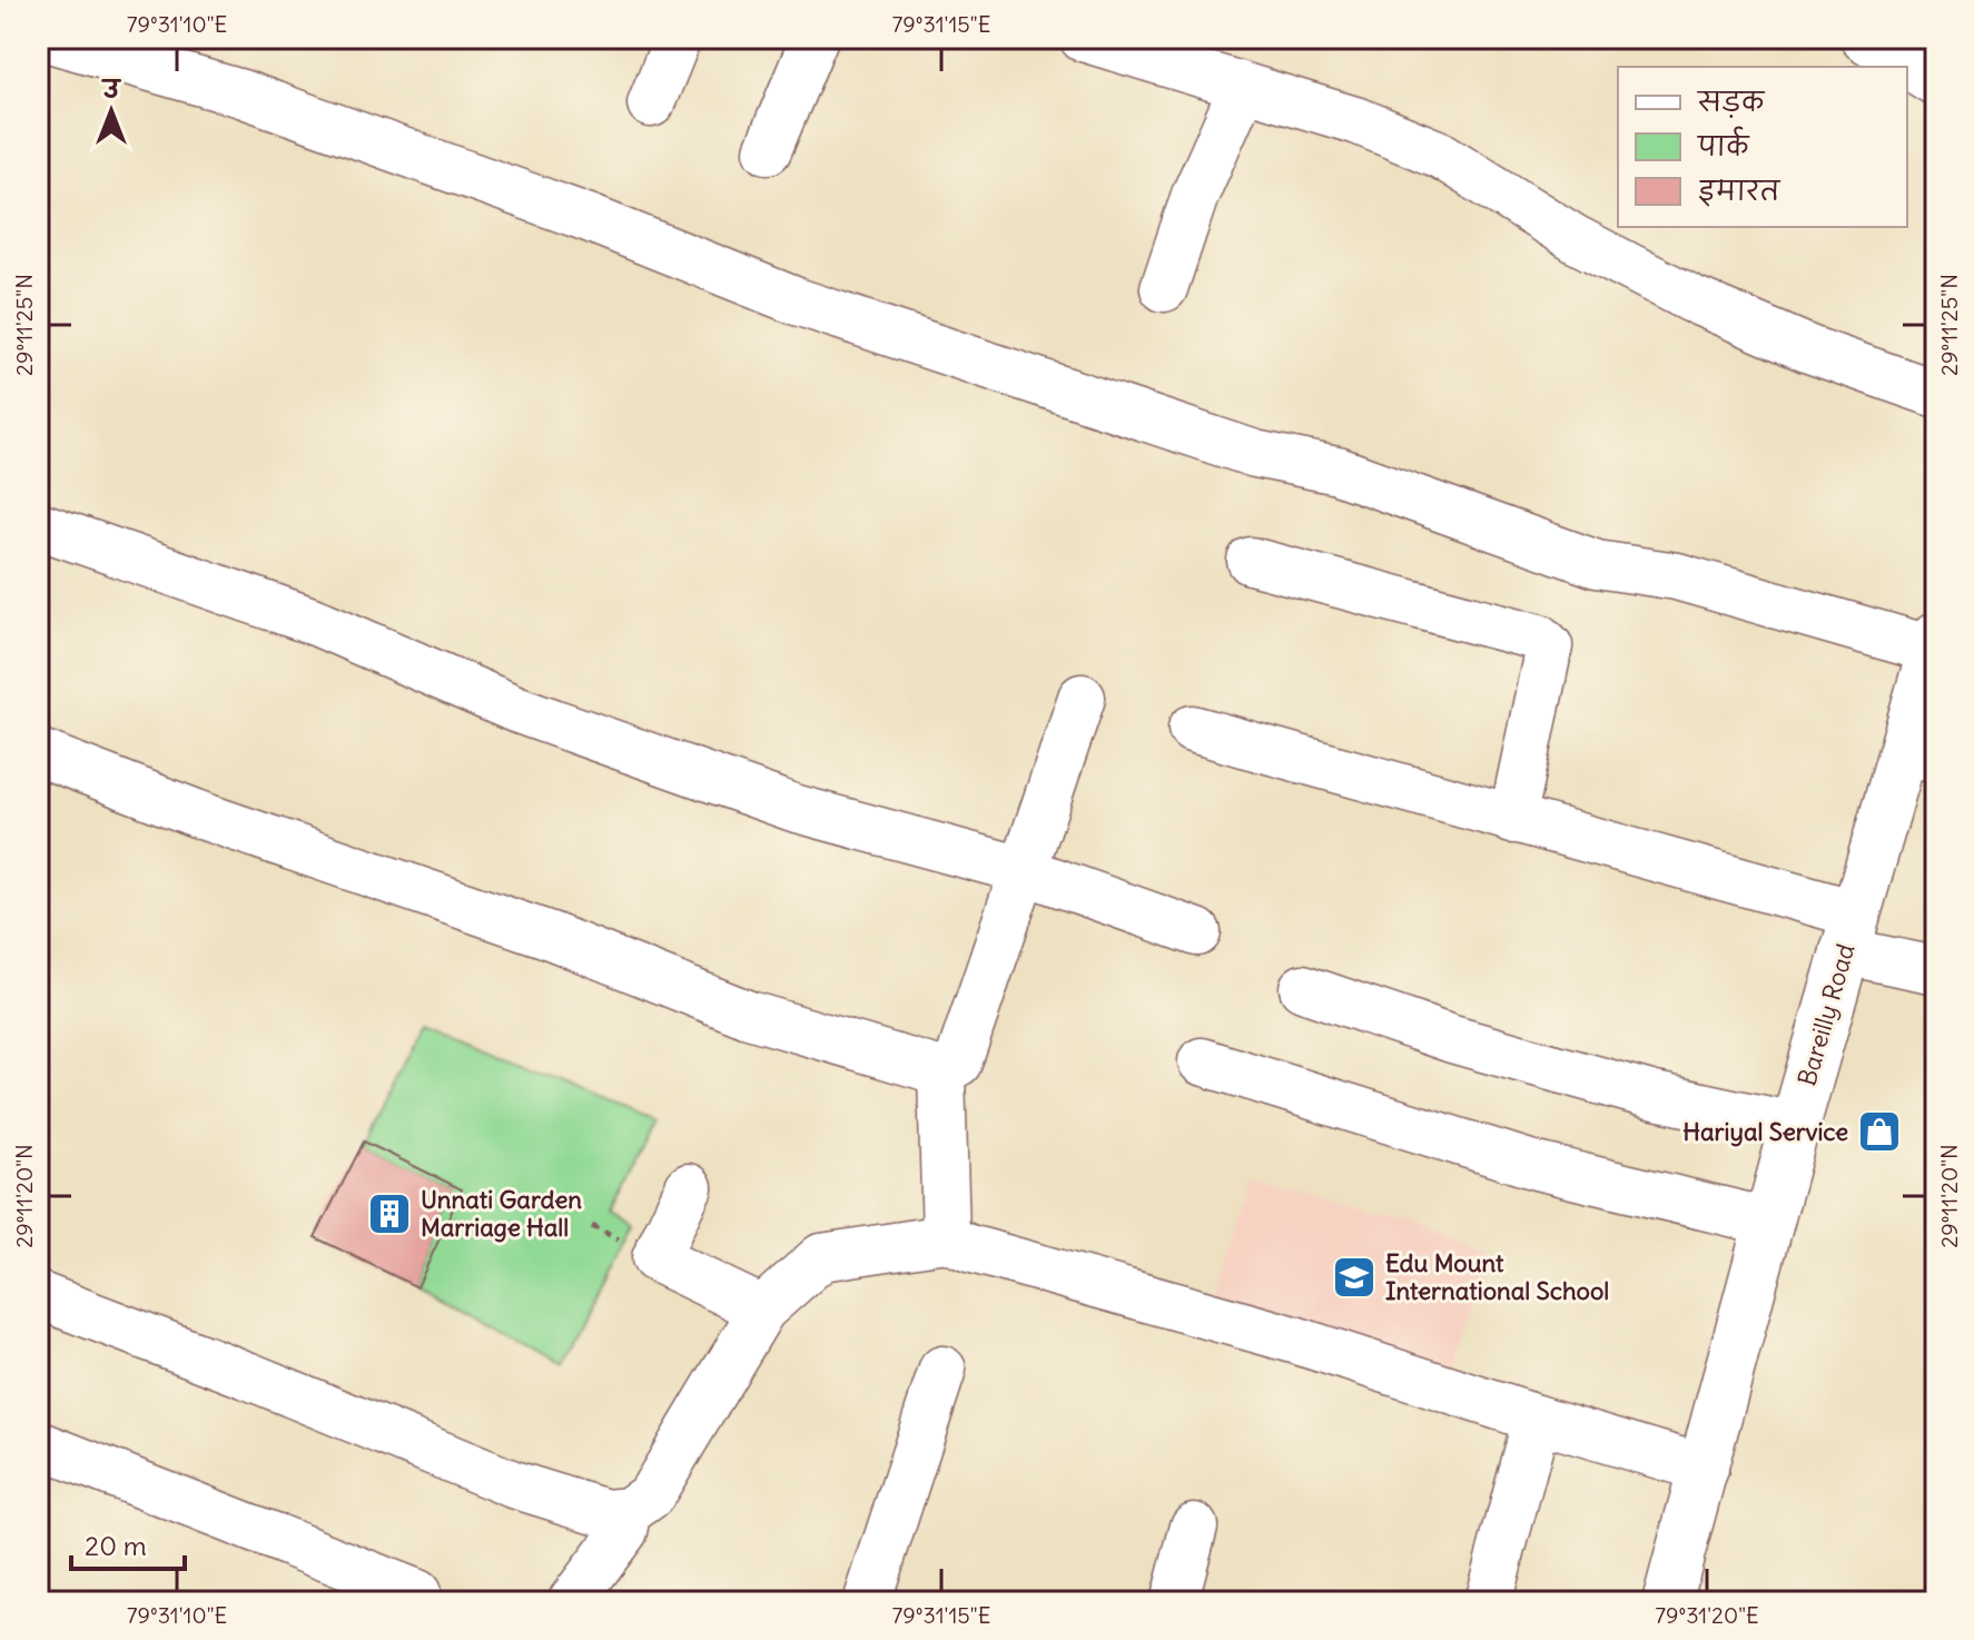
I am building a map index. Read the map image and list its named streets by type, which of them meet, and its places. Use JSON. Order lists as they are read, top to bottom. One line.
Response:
{"streets":{"highway":["Bareilly Road"]},"places":{"shop":["Hariyal Service"],"building":["Unnati Garden Marriage Hall"],"school or university":["Edu Mount International School"]},"legend":["सड़क","पार्क","इमारत"],"scale_bar":"20 m","north":"top","coordinates":["79°31'10\"E","79°31'15\"E","29°11'25\"N","29°11'20\"N","79°31'20\"E"]}
